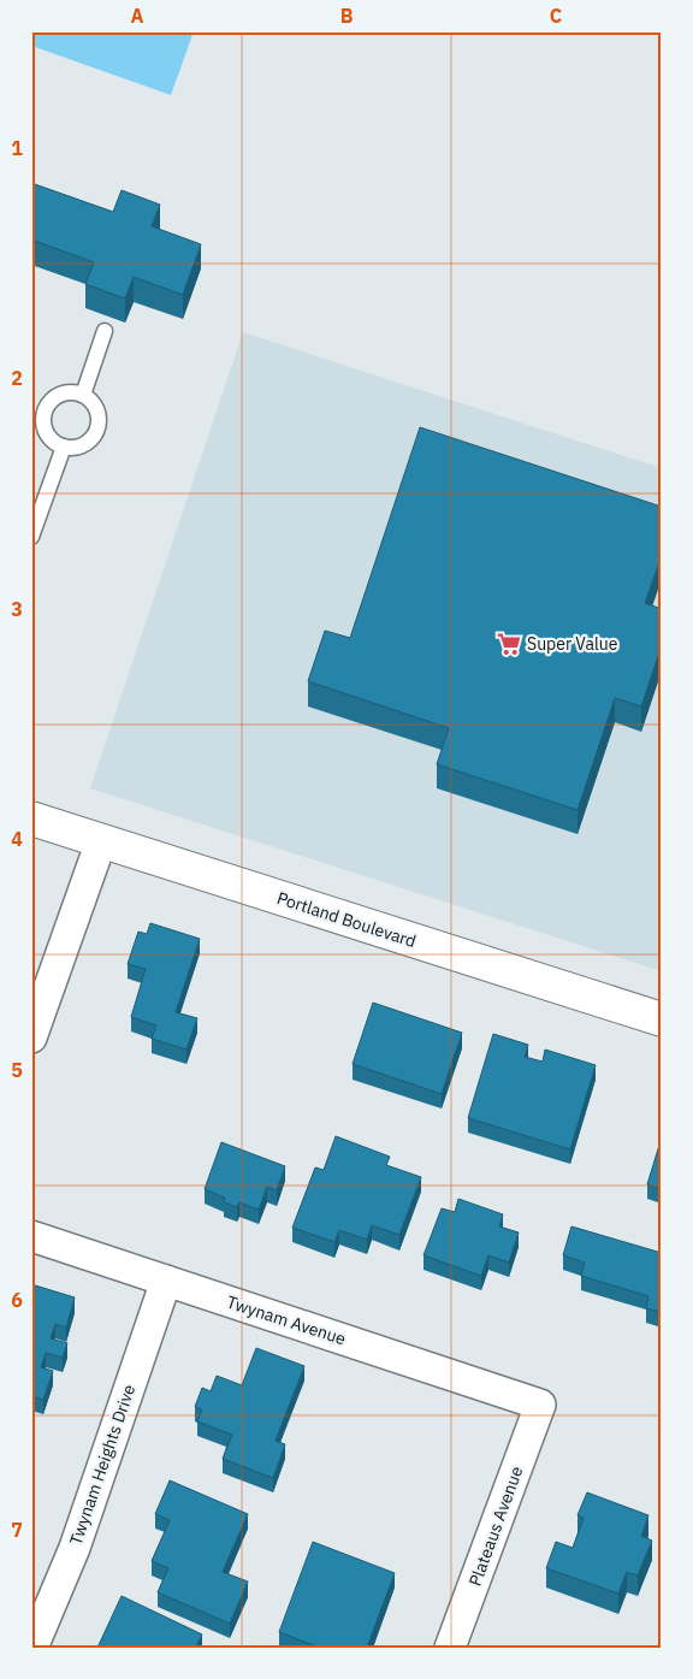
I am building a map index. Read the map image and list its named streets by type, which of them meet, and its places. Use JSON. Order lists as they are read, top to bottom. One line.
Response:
{"streets":{"street":["Portland Boulevard","Twynam Avenue","Twynam Heights Drive","Plateaus Avenue"]},"crossings":[["Twynam Avenue","Twynam Heights Drive"],["Twynam Avenue","Plateaus Avenue"]],"places":{"supermarket":["Super Value"]},"grid":{"columns":["A","B","C"],"rows":["1","2","3","4","5","6","7"]}}
